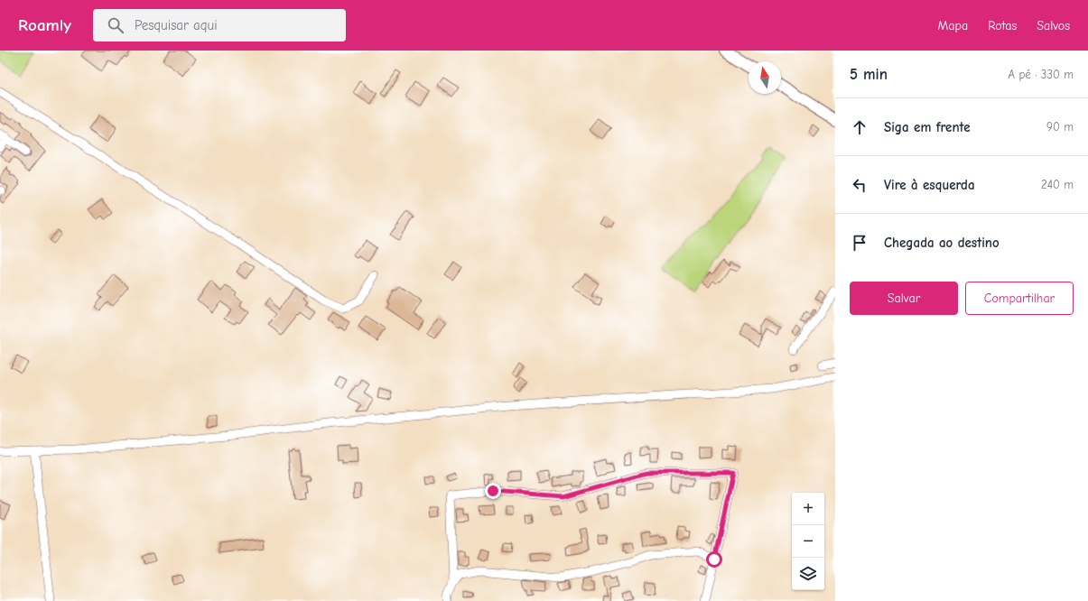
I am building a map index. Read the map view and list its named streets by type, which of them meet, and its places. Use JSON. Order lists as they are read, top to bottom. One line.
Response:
{"north":"top","page":{"header":"Roamly","search":"Pesquisar aqui","nav":["Mapa","Rotas","Salvos"],"heading":["5 min","A pé · 330 m"],"list":[["Siga em frente","90 m"],["Vire à esquerda","240 m"],"Chegada ao destino"],"buttons":["Salvar","Compartilhar"],"map_buttons":["+","−"]}}
